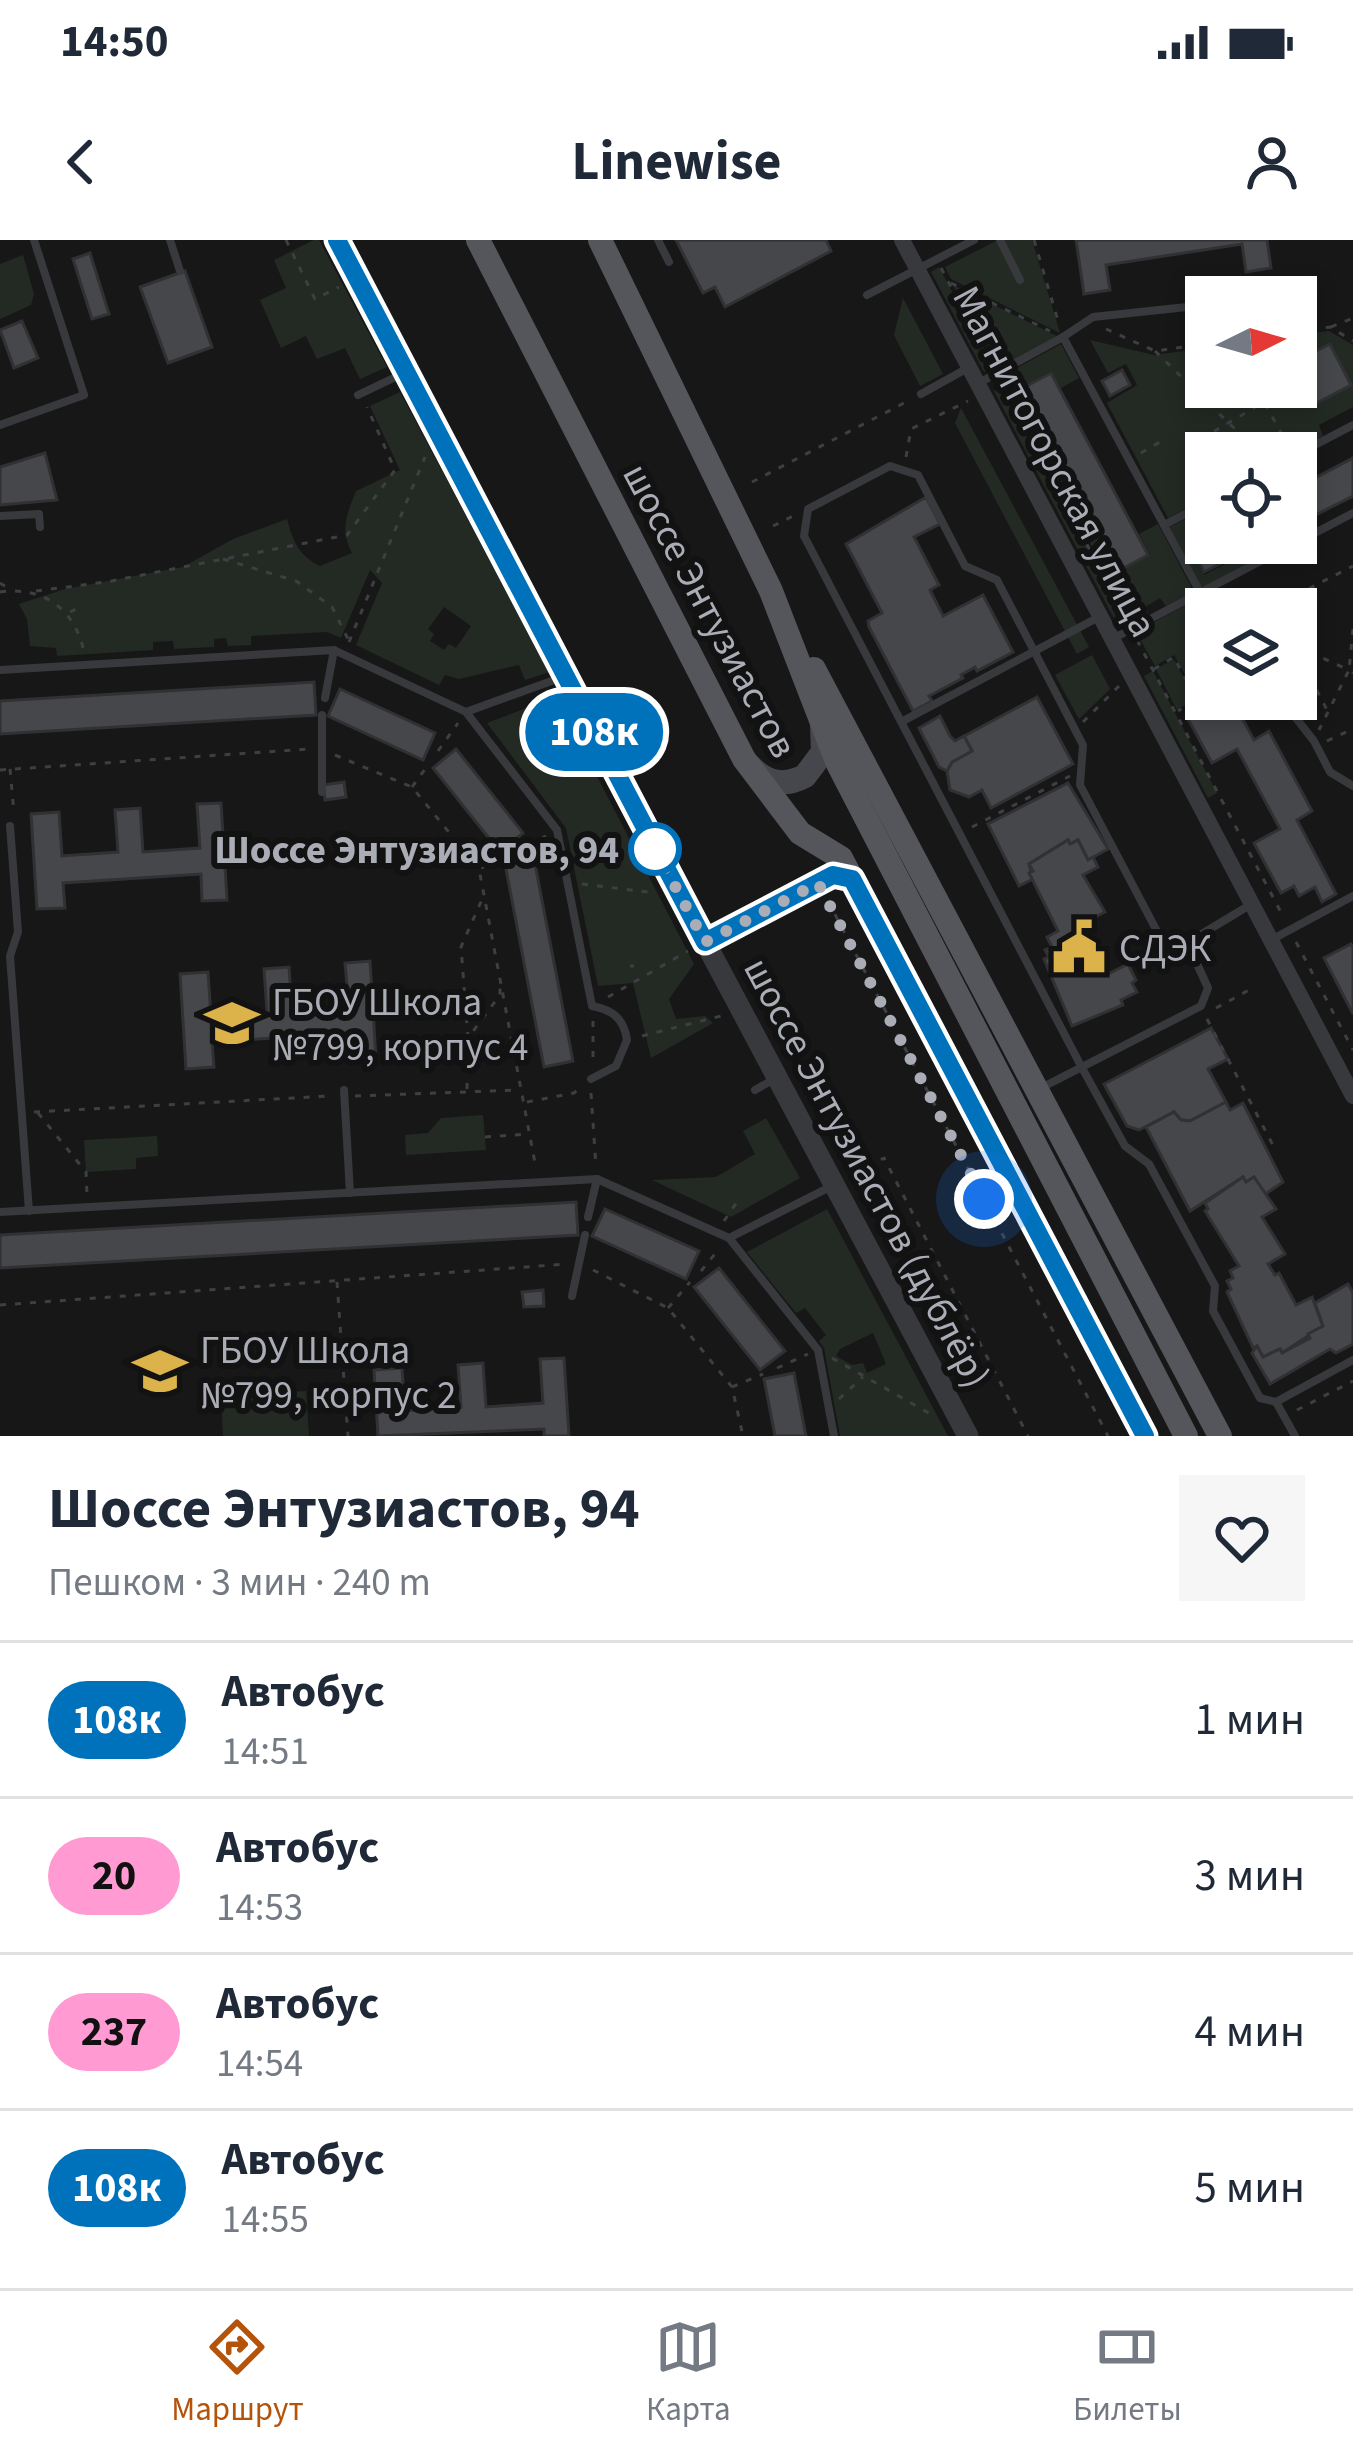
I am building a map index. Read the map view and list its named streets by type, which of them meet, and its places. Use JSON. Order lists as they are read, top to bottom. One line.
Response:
{"streets":{"main road":["шоссе Энтузиастов","шоссе Энтузиастов (дублёр)"],"street":["Магнитогорская улица"]},"places":{"other":["Шоссе Энтузиастов, 94"],"public building":["СДЭК"],"school or university":["ГБОУ Школа №799, корпус 4","ГБОУ Школа №799, корпус 2"]},"lines":["bus line 108к"],"north":"right","page":{"status":"14:50","header":"Linewise","on_map":"108к","heading":["Шоссе Энтузиастов, 94","Пешком · 3 мин · 240 m"],"list":[{"mark":"108к","name":"Автобус","note":"14:51","value":"1 мин"},{"mark":"20","name":"Автобус","note":"14:53","value":"3 мин"},{"mark":"237","name":"Автобус","note":"14:54","value":"4 мин"},{"mark":"108к","name":"Автобус","note":"14:55","value":"5 мин"}],"tabs":["Маршрут","Карта","Билеты"]}}
